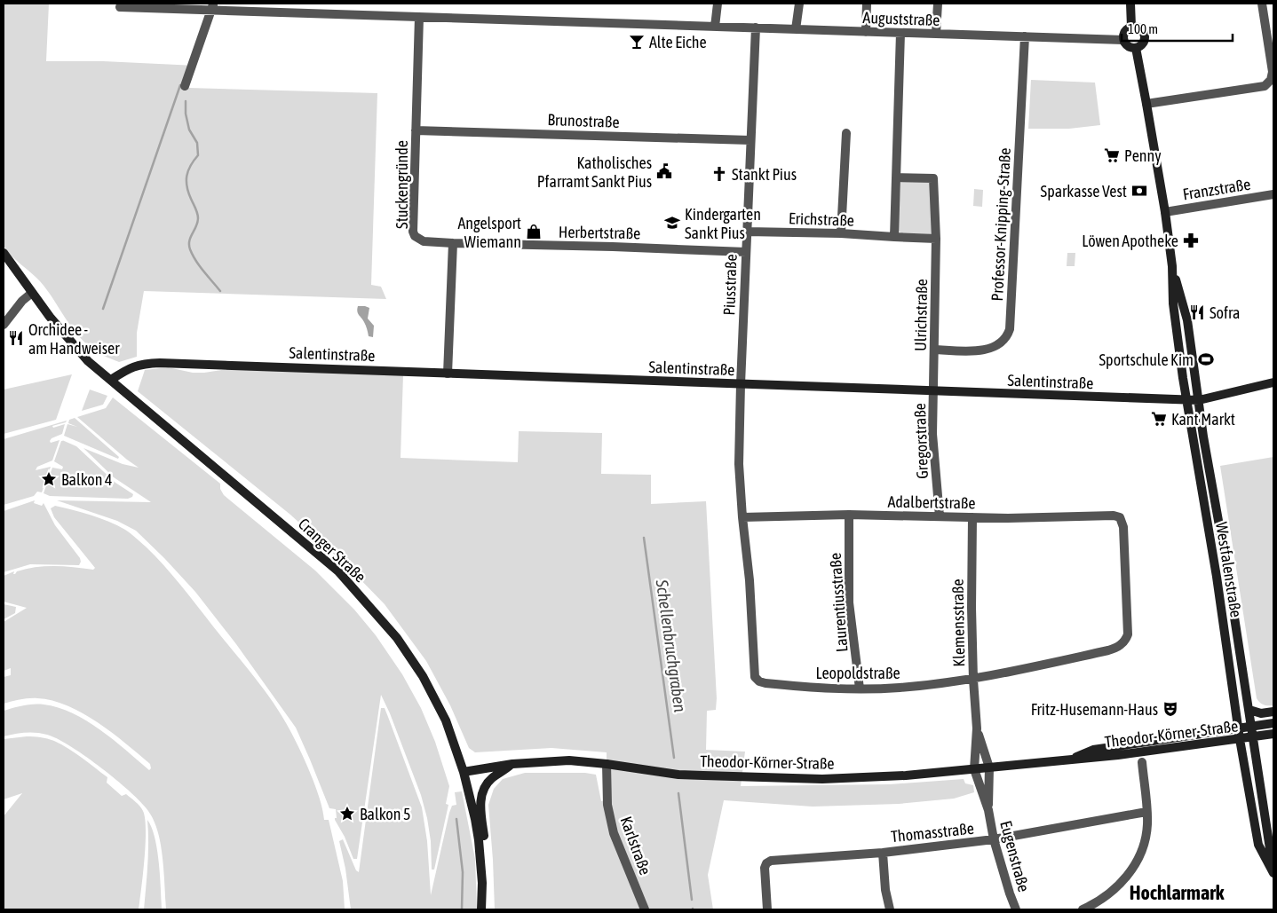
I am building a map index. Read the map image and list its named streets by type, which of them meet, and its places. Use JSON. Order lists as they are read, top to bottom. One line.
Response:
{"streets":{"main road":["Salentinstraße","Cranger Straße","Westfalenstraße","Theodor-Körner-Straße"],"street":["Auguststraße","Brunostraße","Stuckengründe","Franzstraße","Erichstraße","Professor-Knipping-Straße","Herbertstraße","Piusstraße","Ulrichstraße","Gregorstraße","Adalbertstraße","Laurentiusstraße","Klemensstraße","Leopoldstraße","Thomasstraße","Karlstraße","Eugenstraße"]},"crossings":[["Auguststraße","Stuckengründe"],["Auguststraße","Professor-Knipping-Straße"],["Auguststraße","Piusstraße"],["Auguststraße","Westfalenstraße"],["Brunostraße","Stuckengründe"],["Brunostraße","Piusstraße"],["Stuckengründe","Herbertstraße"],["Franzstraße","Westfalenstraße"],["Erichstraße","Piusstraße"],["Professor-Knipping-Straße","Ulrichstraße"],["Herbertstraße","Piusstraße"],["Piusstraße","Salentinstraße"],["Piusstraße","Leopoldstraße"],["Ulrichstraße","Salentinstraße"],["Ulrichstraße","Gregorstraße"],["Salentinstraße","Gregorstraße"],["Salentinstraße","Cranger Straße"],["Salentinstraße","Westfalenstraße"],["Salentinstraße","Leopoldstraße"],["Gregorstraße","Adalbertstraße"],["Adalbertstraße","Laurentiusstraße"],["Adalbertstraße","Klemensstraße"],["Adalbertstraße","Leopoldstraße"],["Cranger Straße","Theodor-Körner-Straße"],["Westfalenstraße","Theodor-Körner-Straße"],["Laurentiusstraße","Leopoldstraße"],["Klemensstraße","Leopoldstraße"],["Klemensstraße","Theodor-Körner-Straße"],["Klemensstraße","Eugenstraße"],["Theodor-Körner-Straße","Karlstraße"],["Theodor-Körner-Straße","Eugenstraße"],["Thomasstraße","Eugenstraße"]],"districts":["Hochlarmark"],"water":["Schellenbruchgraben"],"places":{"bar":["Alte Eiche"],"supermarket":["Penny","Kant Markt"],"public building":["Katholisches Pfarramt Sankt Pius"],"church":["Stankt Pius"],"bank":["Sparkasse Vest"],"school or university":["Kindergarten Sankt Pius"],"shop":["Angelsport Wiemann"],"pharmacy":["Löwen Apotheke"],"restaurant":["Sofra","Orchidee - am Handweiser"],"sports":["Sportschule Kim"],"place":["Balkon 4","Balkon 5"],"theatre":["Fritz-Husemann-Haus"]},"scale_bar":"100 m"}
